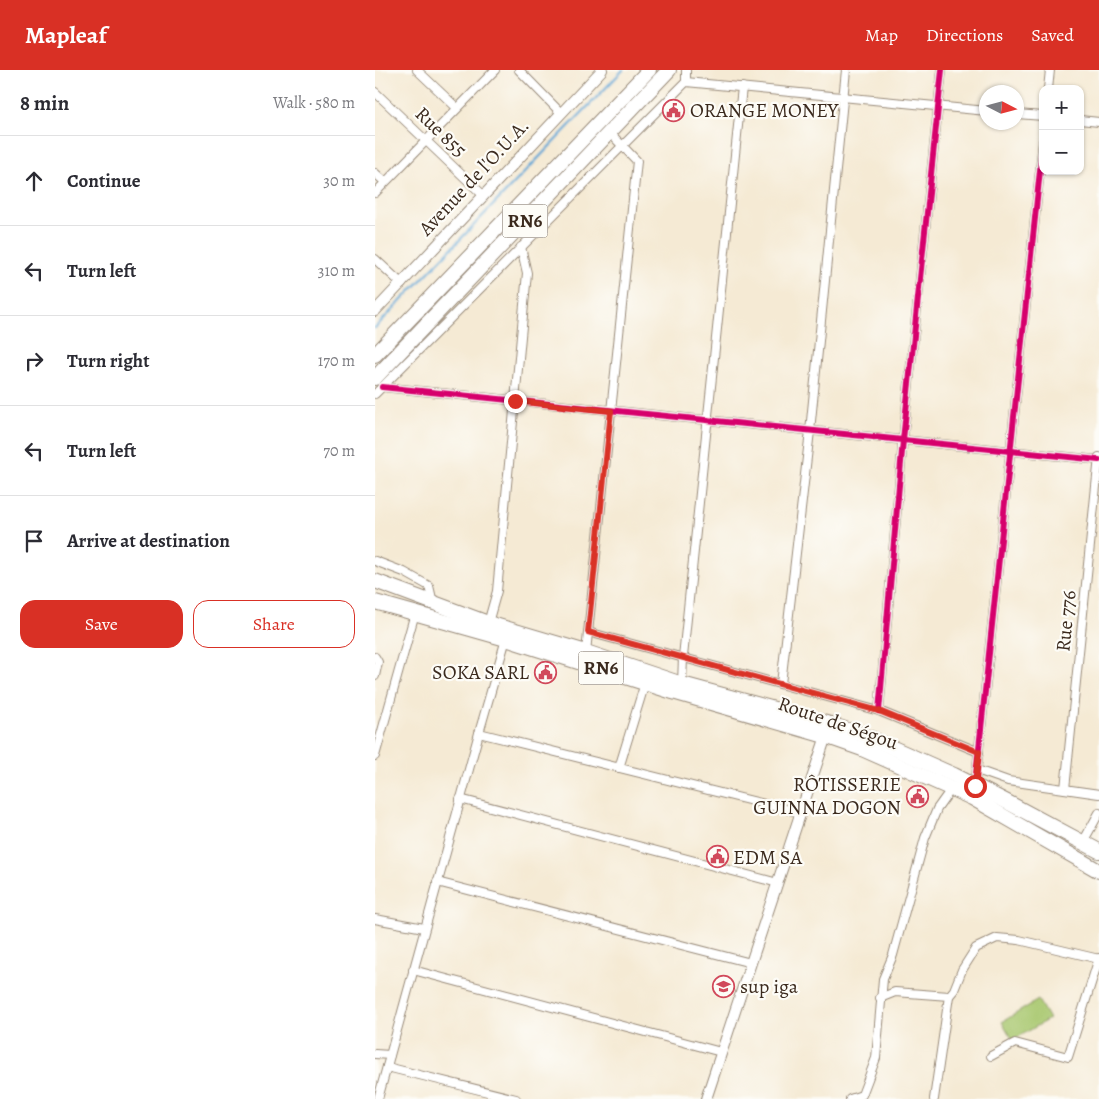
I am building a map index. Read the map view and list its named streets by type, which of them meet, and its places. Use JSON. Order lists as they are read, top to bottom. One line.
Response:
{"streets":{"highway":["RN6","Route de Ségou"],"street":["Rue 855","Avenue de l'O.U.A.","Rue 776"]},"crossings":[["Rue 855","Avenue de l'O.U.A."]],"places":{"public building":["ORANGE MONEY","SOKA SARL","RÔTISSERIE GUINNA DOGON","EDM SA"],"school or university":["sup iga"]},"north":"right","page":{"header":"Mapleaf","nav":["Map","Directions","Saved"],"heading":["8 min","Walk · 580 m"],"map_buttons":["+","−"],"list":[["Continue","30 m"],["Turn left","310 m"],["Turn right","170 m"],["Turn left","70 m"],"Arrive at destination"],"buttons":["Save","Share"]}}
